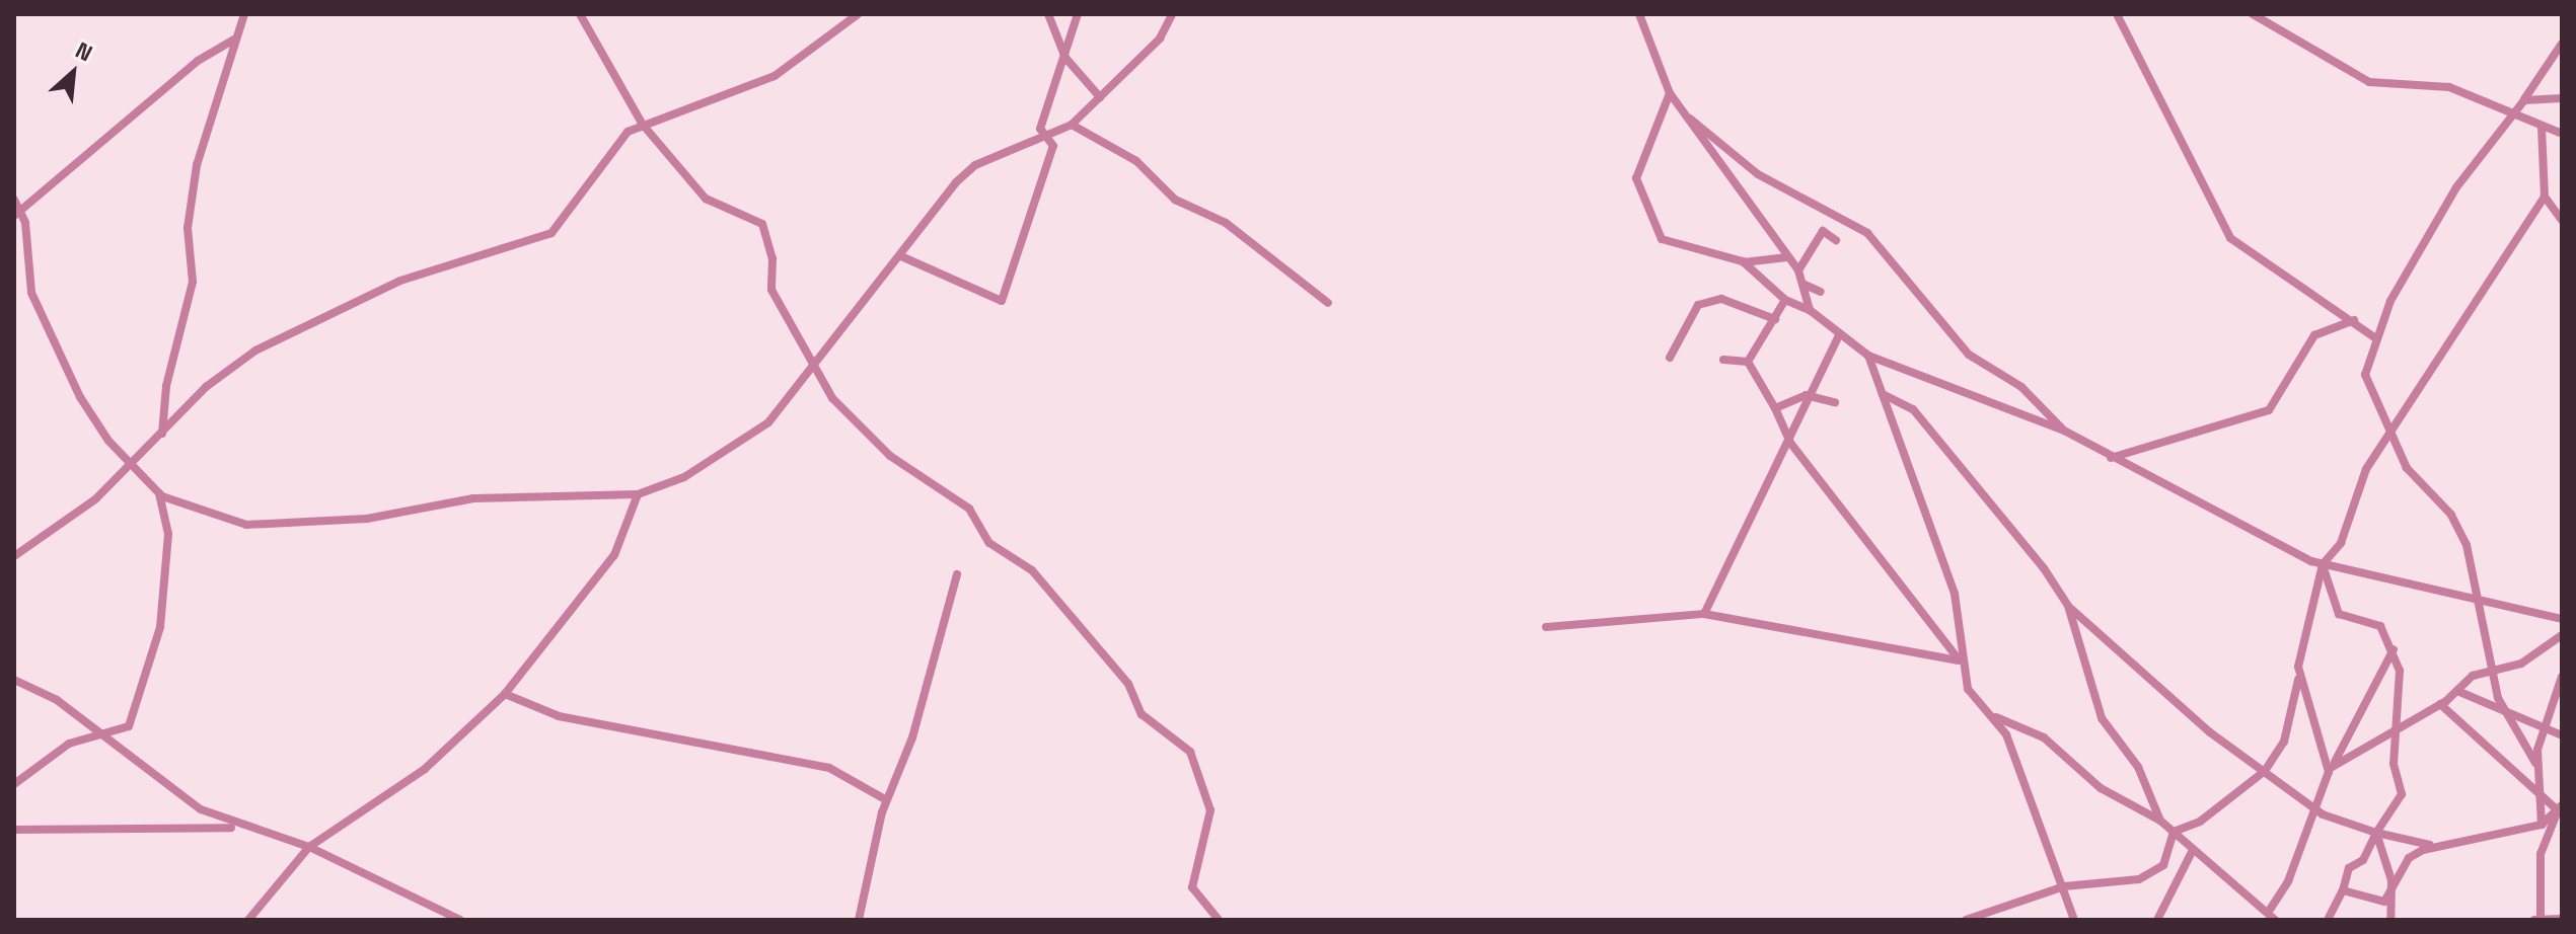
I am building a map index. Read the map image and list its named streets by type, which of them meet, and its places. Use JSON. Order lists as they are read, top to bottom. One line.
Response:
{"north":"top right"}
